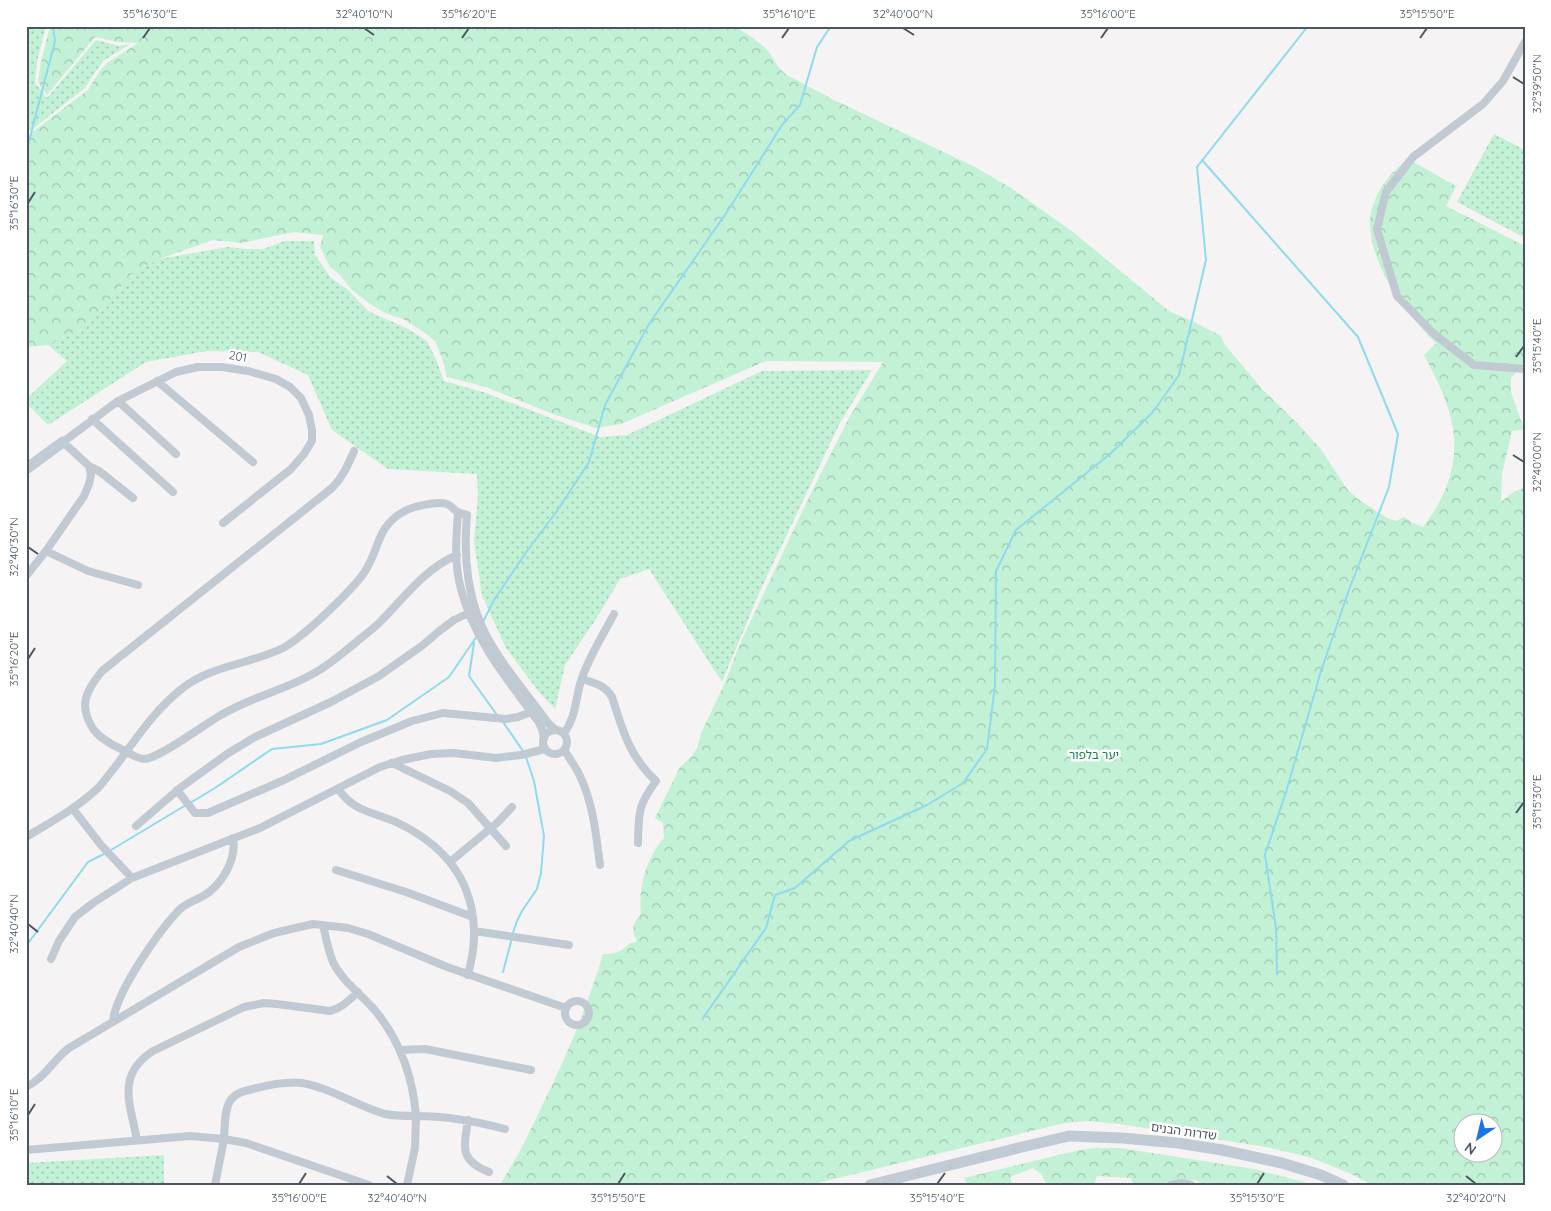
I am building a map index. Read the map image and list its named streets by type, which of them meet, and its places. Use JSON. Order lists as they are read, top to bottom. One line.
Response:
{"streets":{"main road":["201","שדרות הבנים"]},"parks":["יער בלפור"],"north":"bottom left","coordinates":["35°16'30\"E","32°40'10\"N","35°16'20\"E","35°16'10\"E","32°40'00\"N","35°16'00\"E","35°15'50\"E","32°39'50\"N","35°15'40\"E","32°40'30\"N","35°15'30\"E","32°40'40\"N","32°40'20\"N"]}
